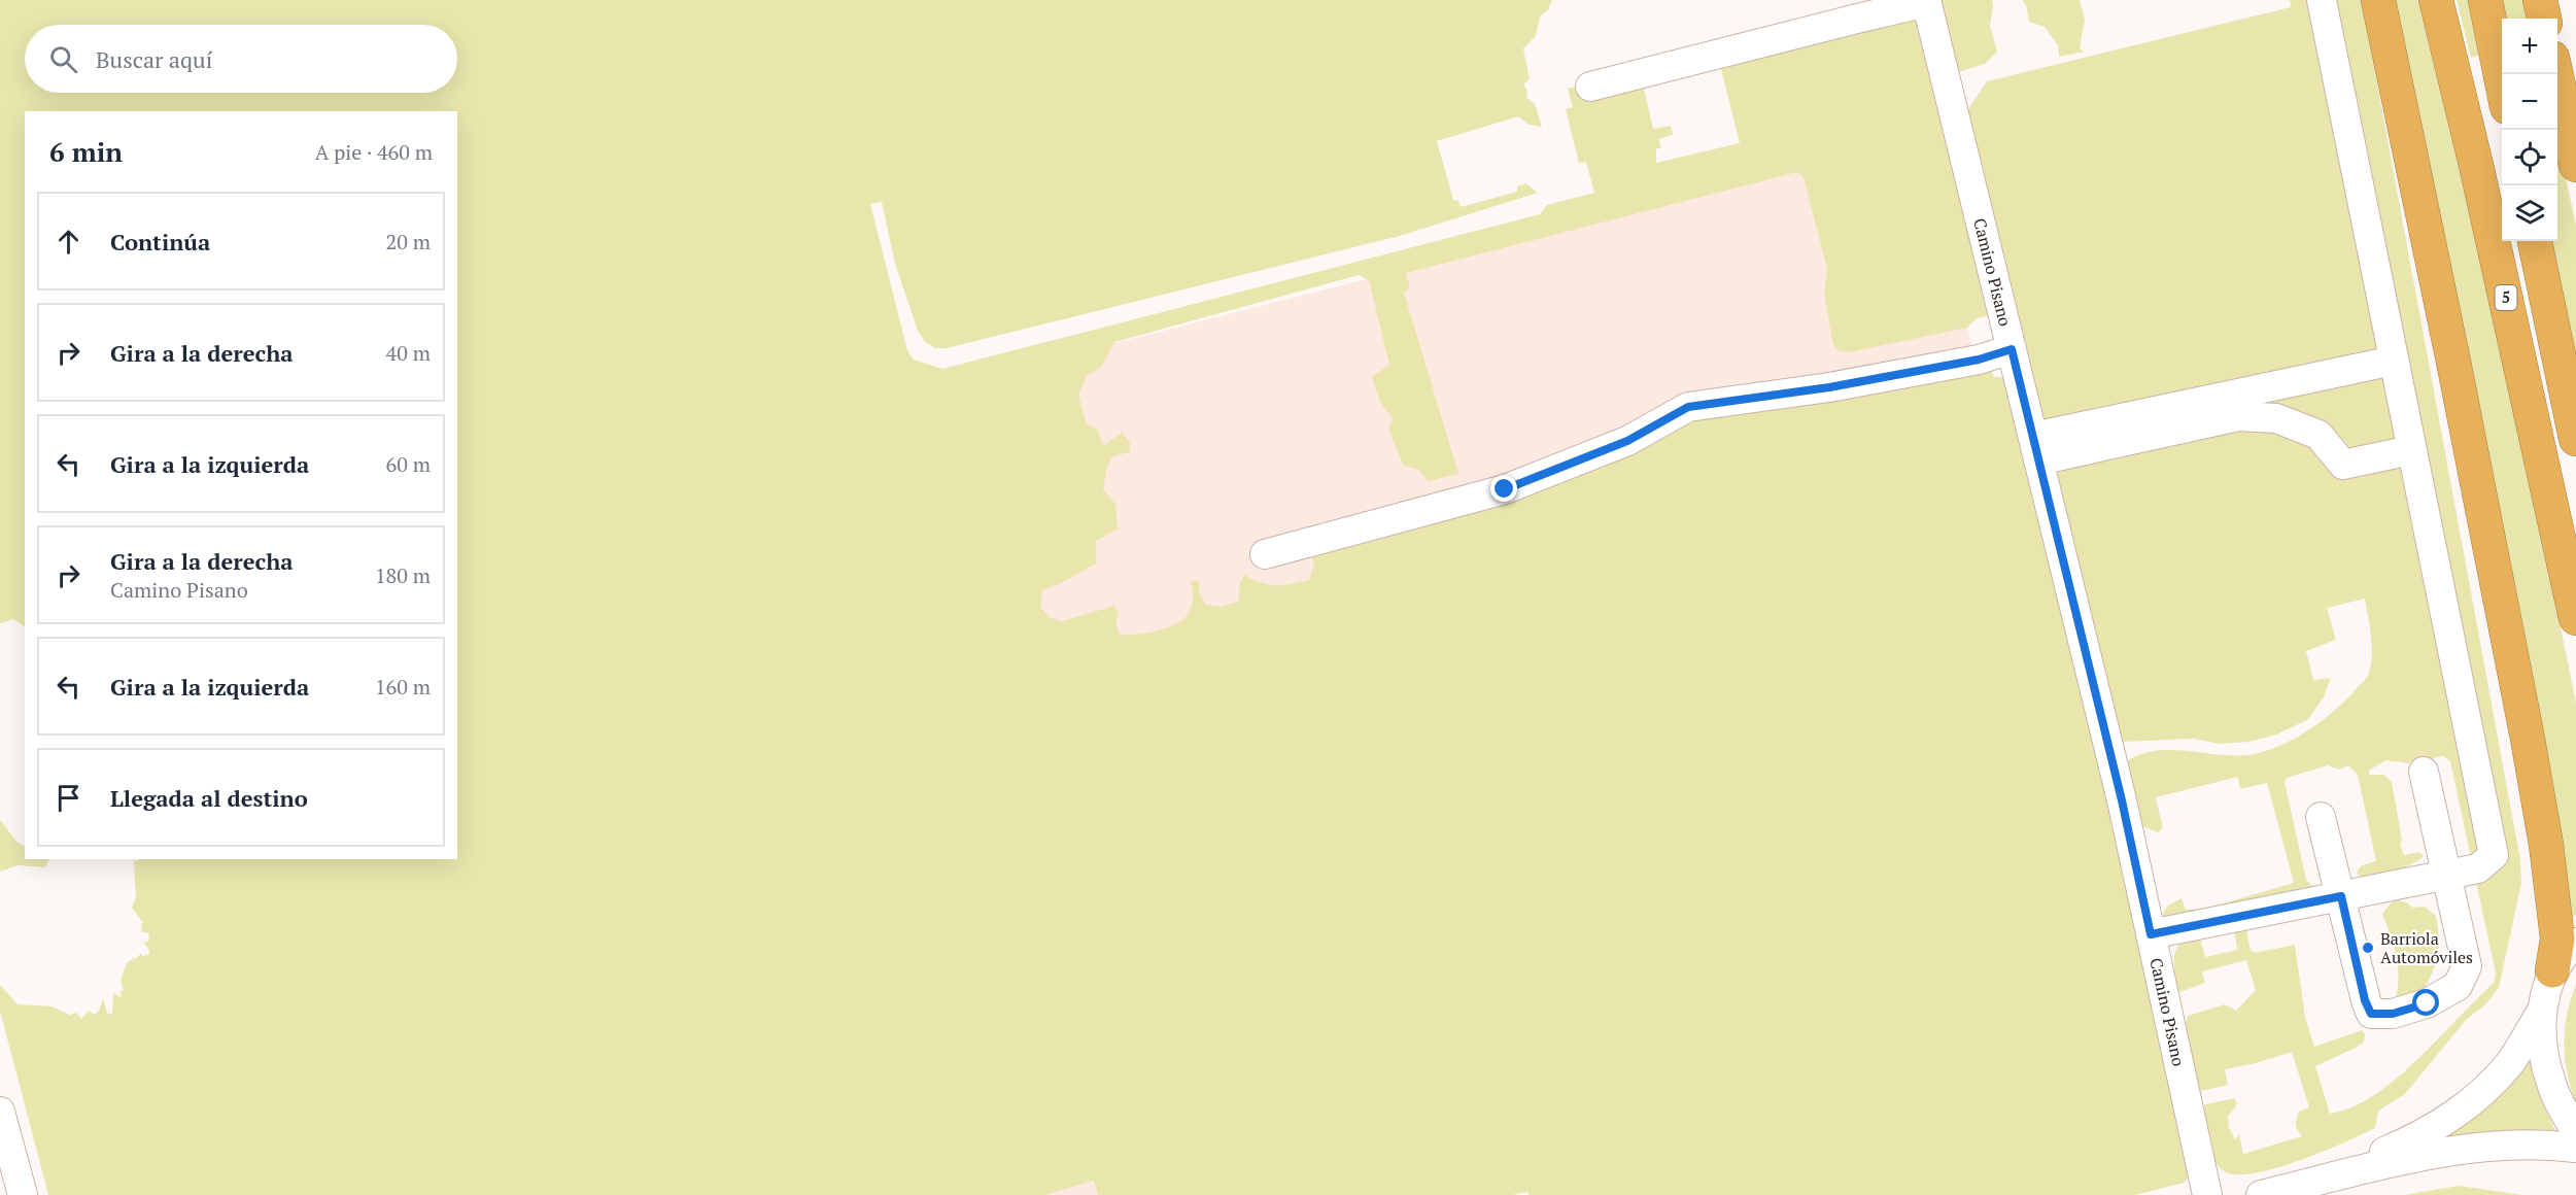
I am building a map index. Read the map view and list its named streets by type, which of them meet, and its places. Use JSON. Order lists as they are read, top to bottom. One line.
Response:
{"streets":{"highway":["5"],"street":["Camino Pisano"]},"places":["Barriola Automóviles"],"page":{"map_buttons":["+","−"],"search":"Buscar aquí","heading":["6 min","A pie · 460 m"],"list":[["Continúa","20 m"],["Gira a la derecha","40 m"],["Gira a la izquierda","60 m"],["Gira a la derecha","Camino Pisano","180 m"],["Gira a la izquierda","160 m"],"Llegada al destino"]}}
